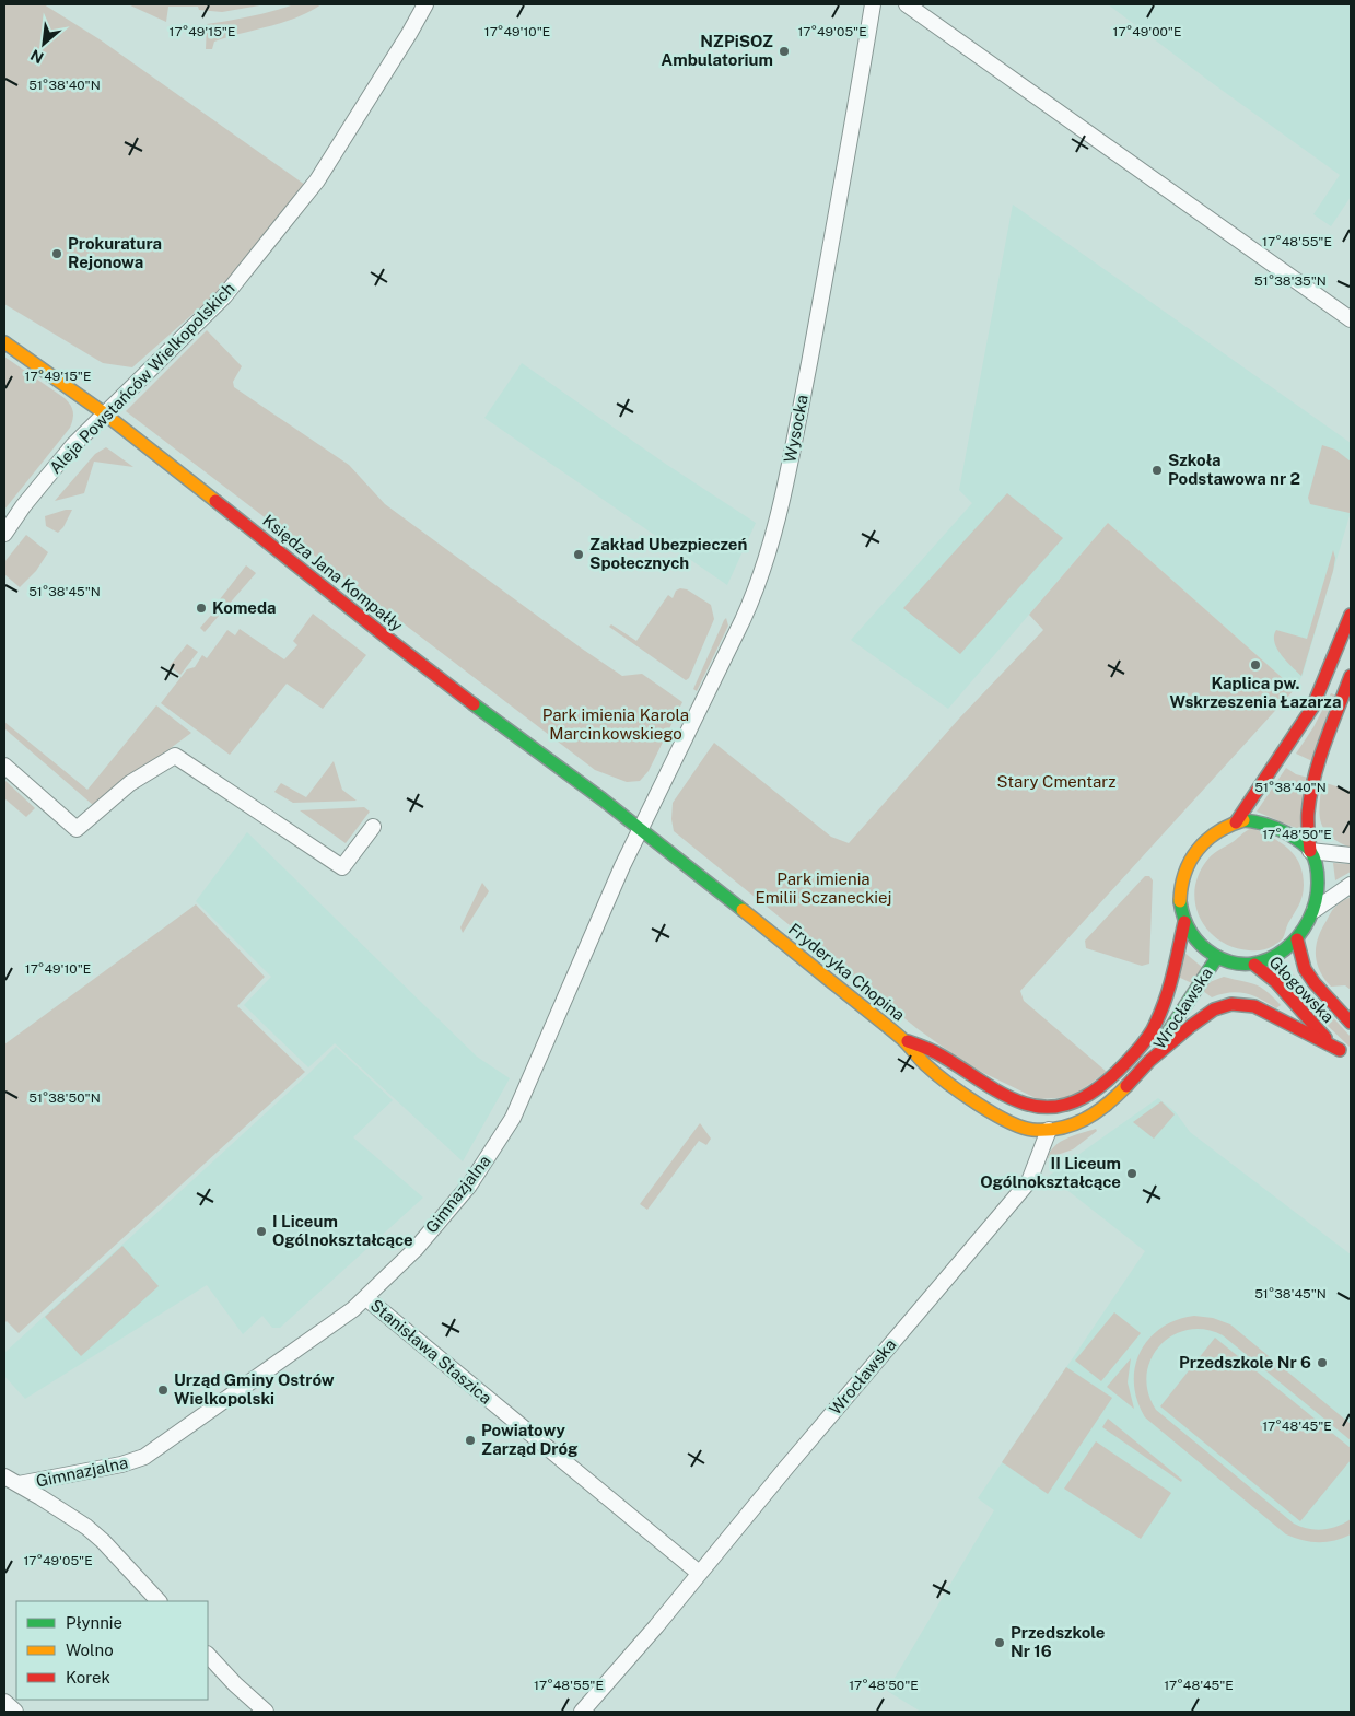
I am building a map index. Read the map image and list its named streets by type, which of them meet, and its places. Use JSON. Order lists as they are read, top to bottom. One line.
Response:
{"streets":{"street":["Aleja Powstańców Wielkopolskich","Wysocka","Księdza Jana Kompałły","Fryderyka Chopina","Głogowska","Wrocławska","Gimnazjalna","Stanisława Staszica"]},"crossings":[["Aleja Powstańców Wielkopolskich","Księdza Jana Kompałły"],["Wysocka","Księdza Jana Kompałły"],["Wysocka","Fryderyka Chopina"],["Wysocka","Gimnazjalna"],["Księdza Jana Kompałły","Fryderyka Chopina"],["Księdza Jana Kompałły","Gimnazjalna"],["Fryderyka Chopina","Wrocławska"],["Fryderyka Chopina","Gimnazjalna"],["Głogowska","Wrocławska"],["Wrocławska","Stanisława Staszica"],["Gimnazjalna","Stanisława Staszica"]],"parks":["Park imienia Karola Marcinkowskiego","Stary Cmentarz","Park imienia Emilii Sczaneckiej"],"places":["NZPiSOZ Ambulatorium","Prokuratura Rejonowa","Szkoła Podstawowa nr 2","Zakład Ubezpieczeń Społecznych","Komeda","Kaplica pw. Wskrzeszenia Łazarza","II Liceum Ogólnokształcące","I Liceum Ogólnokształcące","Przedszkole Nr 6","Urząd Gminy Ostrów Wielkopolski","Powiatowy Zarząd Dróg","Przedszkole Nr 16"],"legend":["Płynnie","Wolno","Korek"],"north":"bottom left","coordinates":["17°49'15\"E","17°49'10\"E","17°49'05\"E","17°49'00\"E","51°38'40\"N","17°48'55\"E","51°38'35\"N","51°38'45\"N","17°48'50\"E","51°38'50\"N","17°48'45\"E"]}
